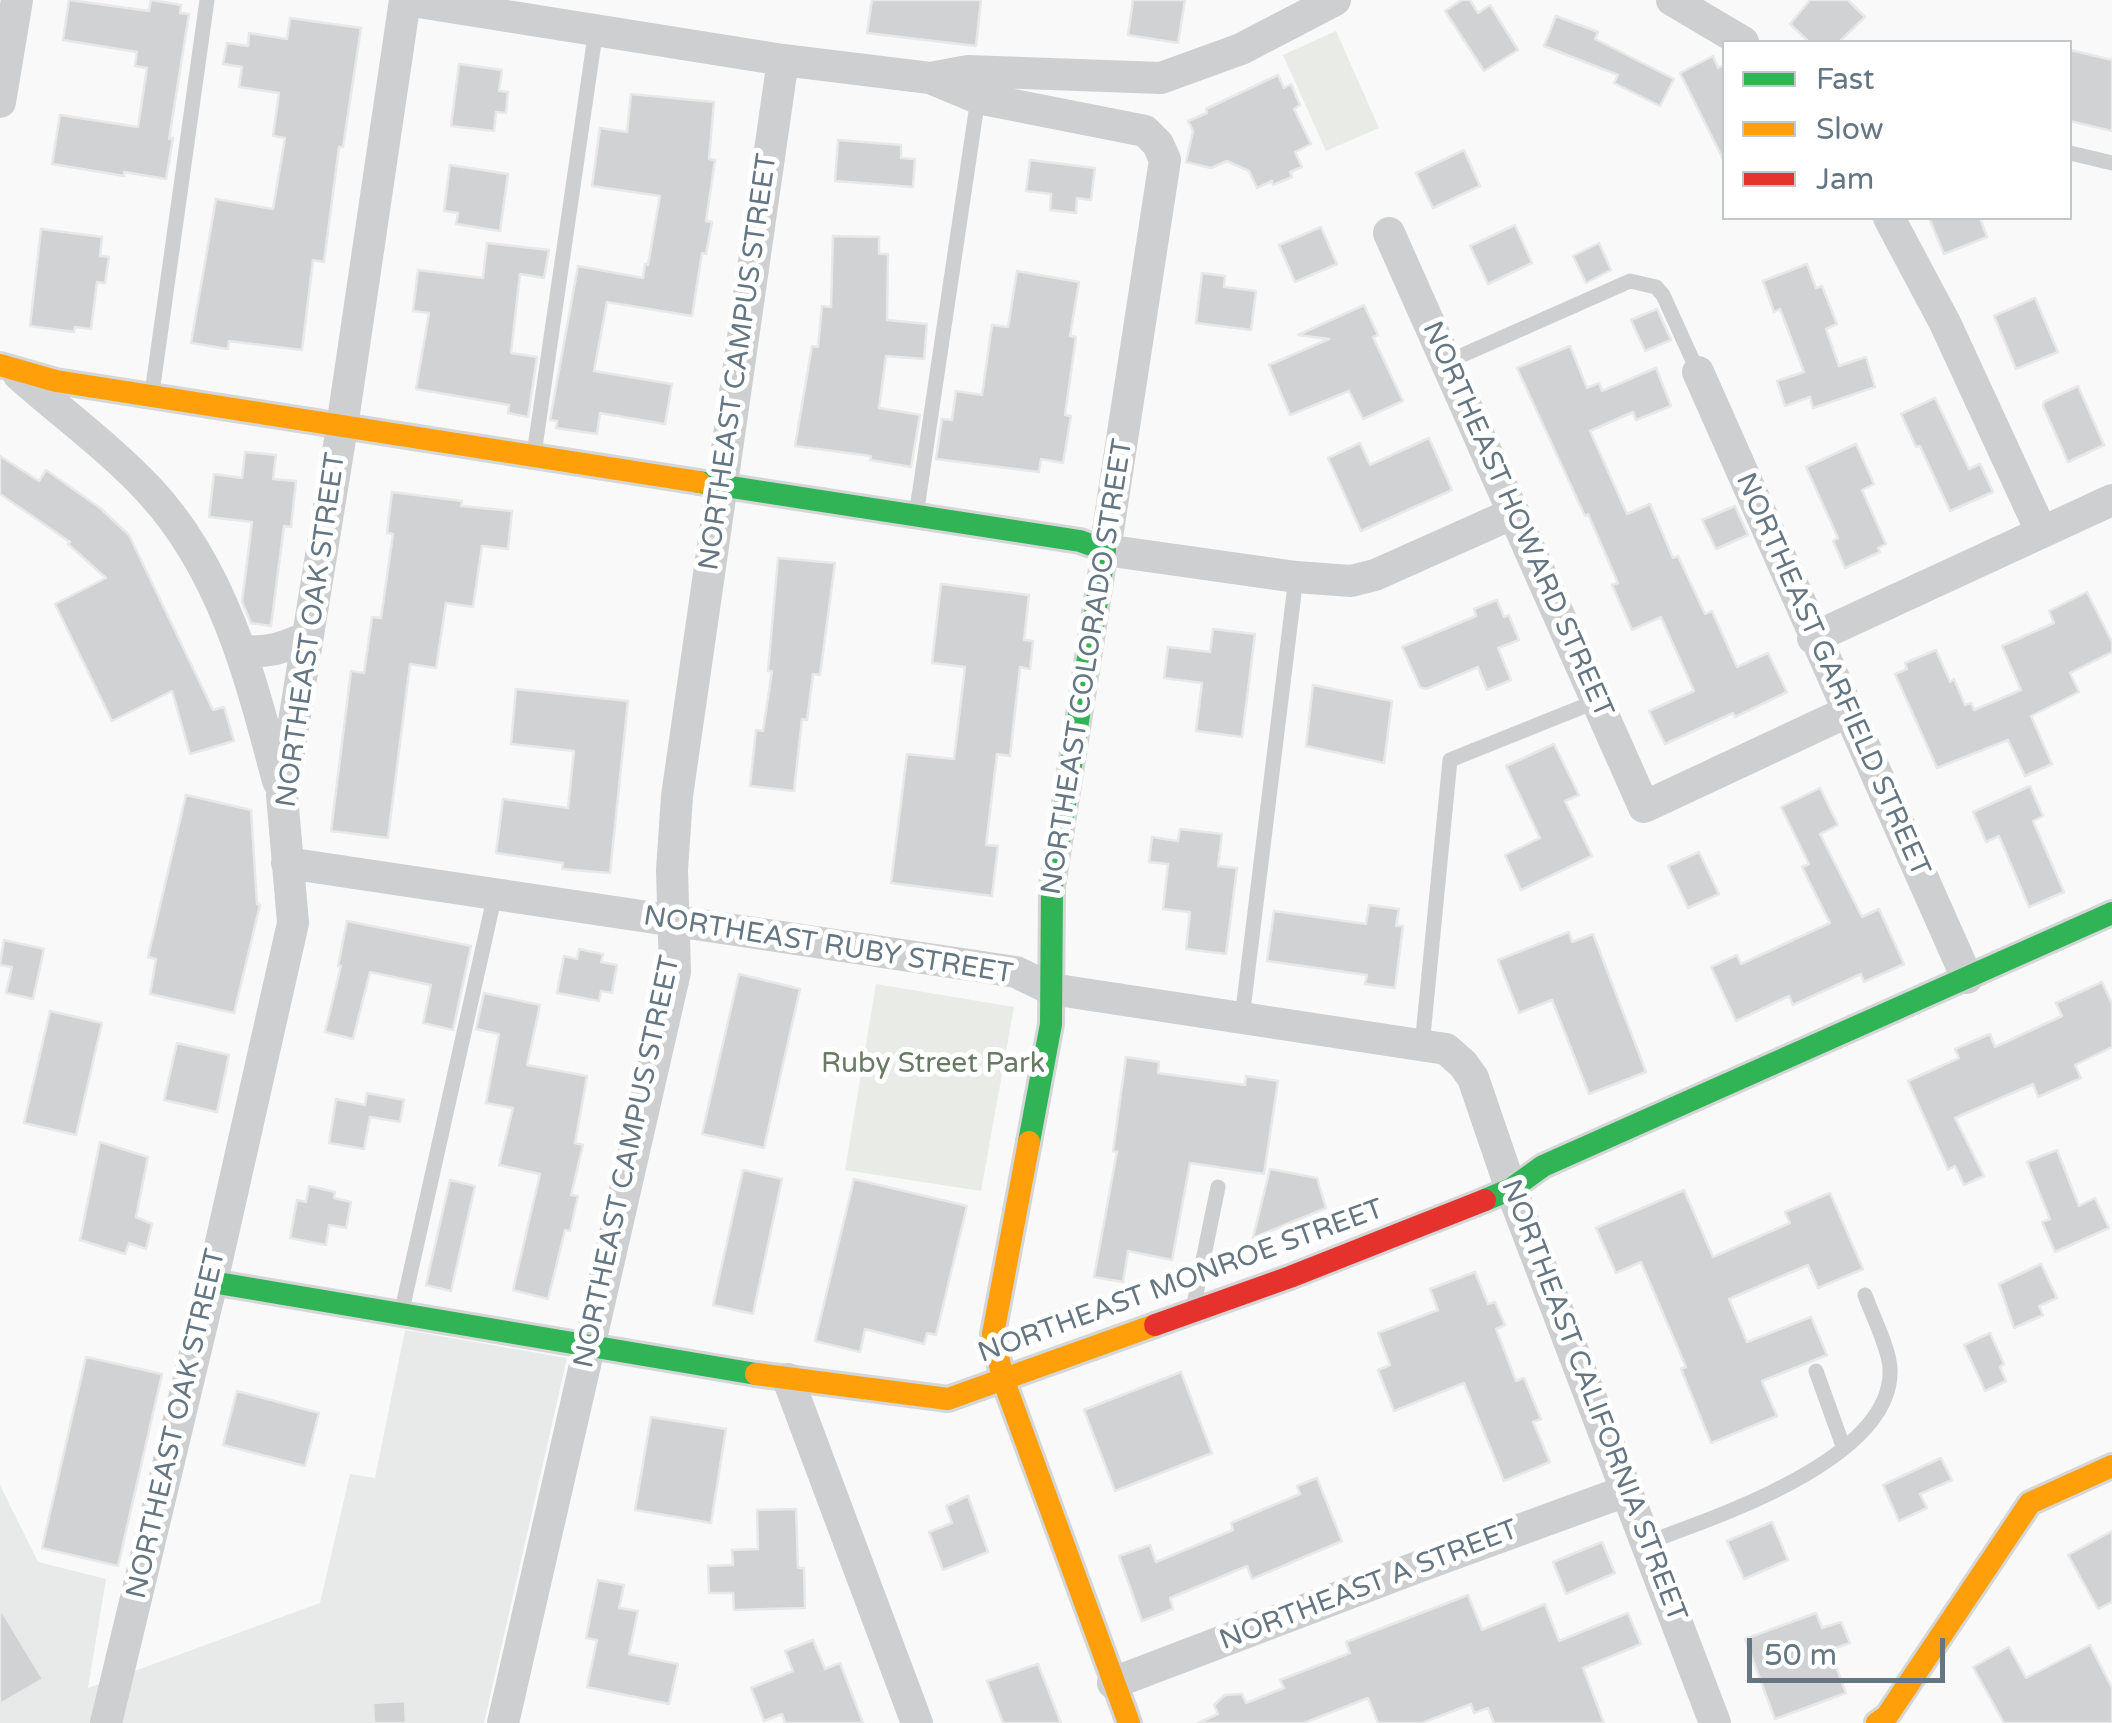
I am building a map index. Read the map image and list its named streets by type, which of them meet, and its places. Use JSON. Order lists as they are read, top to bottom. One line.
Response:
{"streets":{"street":["NORTHEAST CAMPUS STREET","NORTHEAST HOWARD STREET","NORTHEAST OAK STREET","NORTHEAST COLORADO STREET","NORTHEAST GARFIELD STREET","NORTHEAST RUBY STREET","NORTHEAST MONROE STREET","NORTHEAST CALIFORNIA STREET","NORTHEAST A STREET"]},"crossings":[["NORTHEAST CAMPUS STREET","NORTHEAST RUBY STREET"],["NORTHEAST CAMPUS STREET","NORTHEAST MONROE STREET"],["NORTHEAST HOWARD STREET","NORTHEAST GARFIELD STREET"],["NORTHEAST OAK STREET","NORTHEAST RUBY STREET"],["NORTHEAST OAK STREET","NORTHEAST MONROE STREET"],["NORTHEAST COLORADO STREET","NORTHEAST RUBY STREET"],["NORTHEAST COLORADO STREET","NORTHEAST MONROE STREET"],["NORTHEAST COLORADO STREET","NORTHEAST A STREET"],["NORTHEAST GARFIELD STREET","NORTHEAST MONROE STREET"],["NORTHEAST RUBY STREET","NORTHEAST CALIFORNIA STREET"],["NORTHEAST MONROE STREET","NORTHEAST CALIFORNIA STREET"],["NORTHEAST CALIFORNIA STREET","NORTHEAST A STREET"]],"parks":["Ruby Street Park"],"legend":["Fast","Slow","Jam"],"scale_bar":"50 m"}
